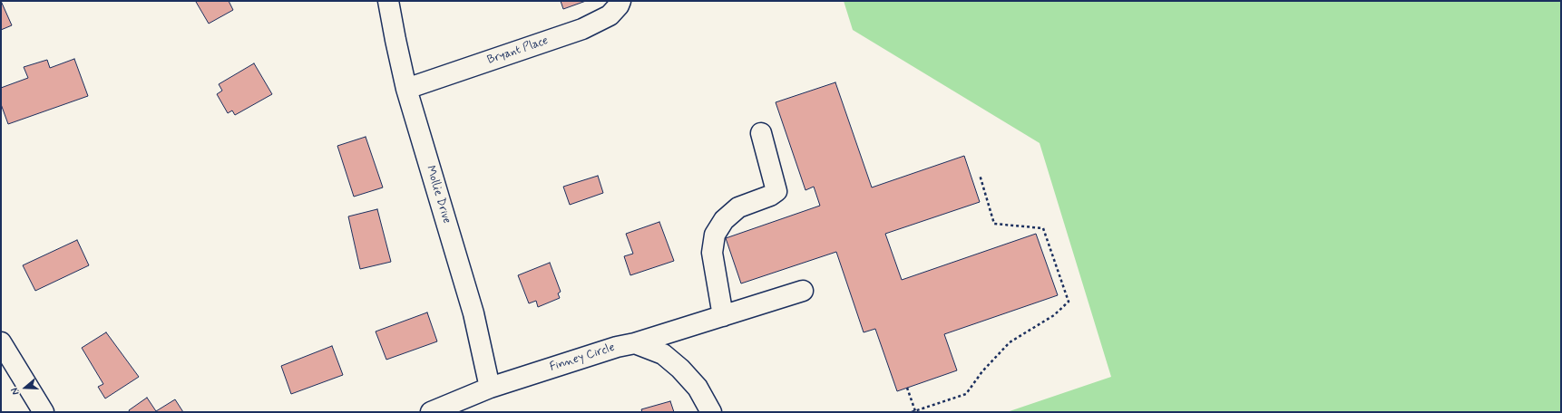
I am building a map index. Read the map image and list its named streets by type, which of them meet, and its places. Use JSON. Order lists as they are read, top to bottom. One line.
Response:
{"streets":{"street":["Bryant Place","Mollie Drive","Finney Circle"]},"crossings":[["Bryant Place","Mollie Drive"],["Mollie Drive","Finney Circle"]],"north":"left"}
